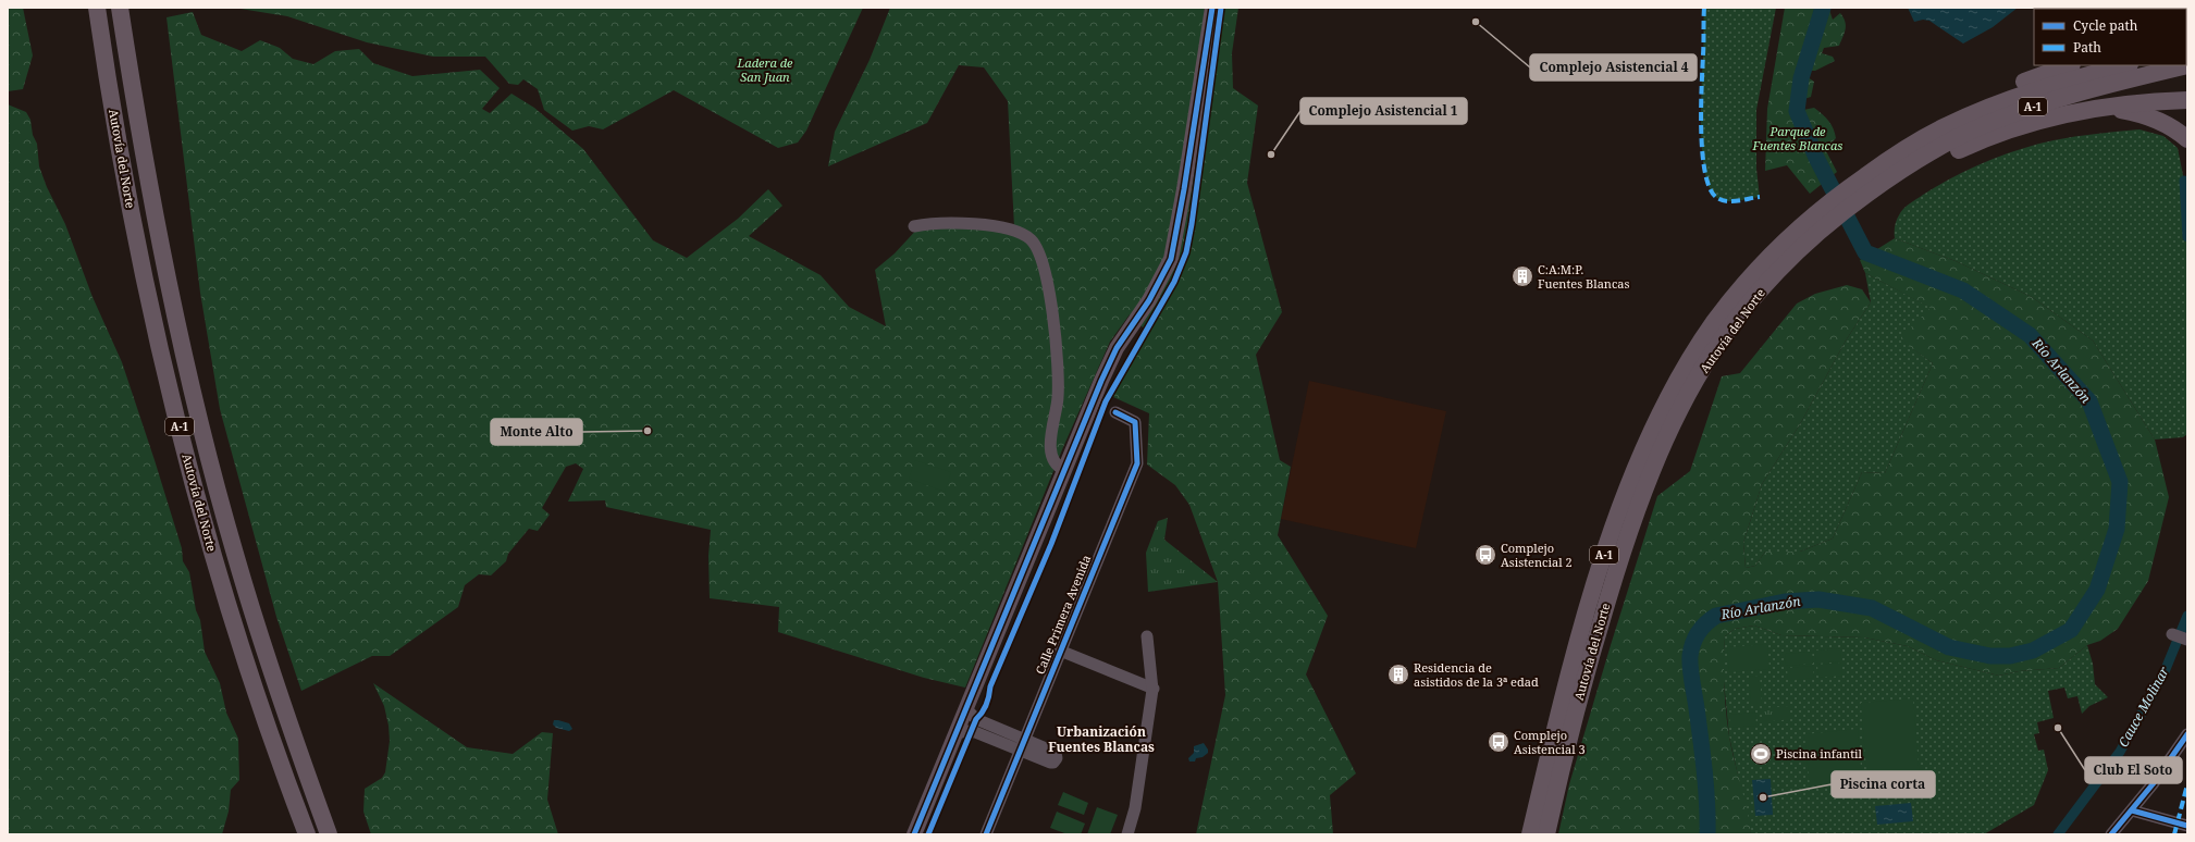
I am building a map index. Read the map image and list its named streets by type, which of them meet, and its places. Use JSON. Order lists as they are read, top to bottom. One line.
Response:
{"streets":{"highway":["A-1","Autovía del Norte"],"street":["Calle Primera Avenida"]},"crossings":[["A-1","Autovía del Norte"]],"districts":["Urbanización Fuentes Blancas"],"water":["Río Arlanzón","Cauce Molinar"],"parks":["Ladera de San Juan","Parque de Fuentes Blancas"],"places":{"other":["Complejo Asistencial 4","Complejo Asistencial 1","Monte Alto","Club El Soto","Piscina corta"],"building":["C:A:M:P. Fuentes Blancas","Residencia de asistidos de la 3ª edad"],"bus stop":["Complejo Asistencial 2","Complejo Asistencial 3"],"sports":["Piscina infantil"]},"legend":["Cycle path","Path"]}
